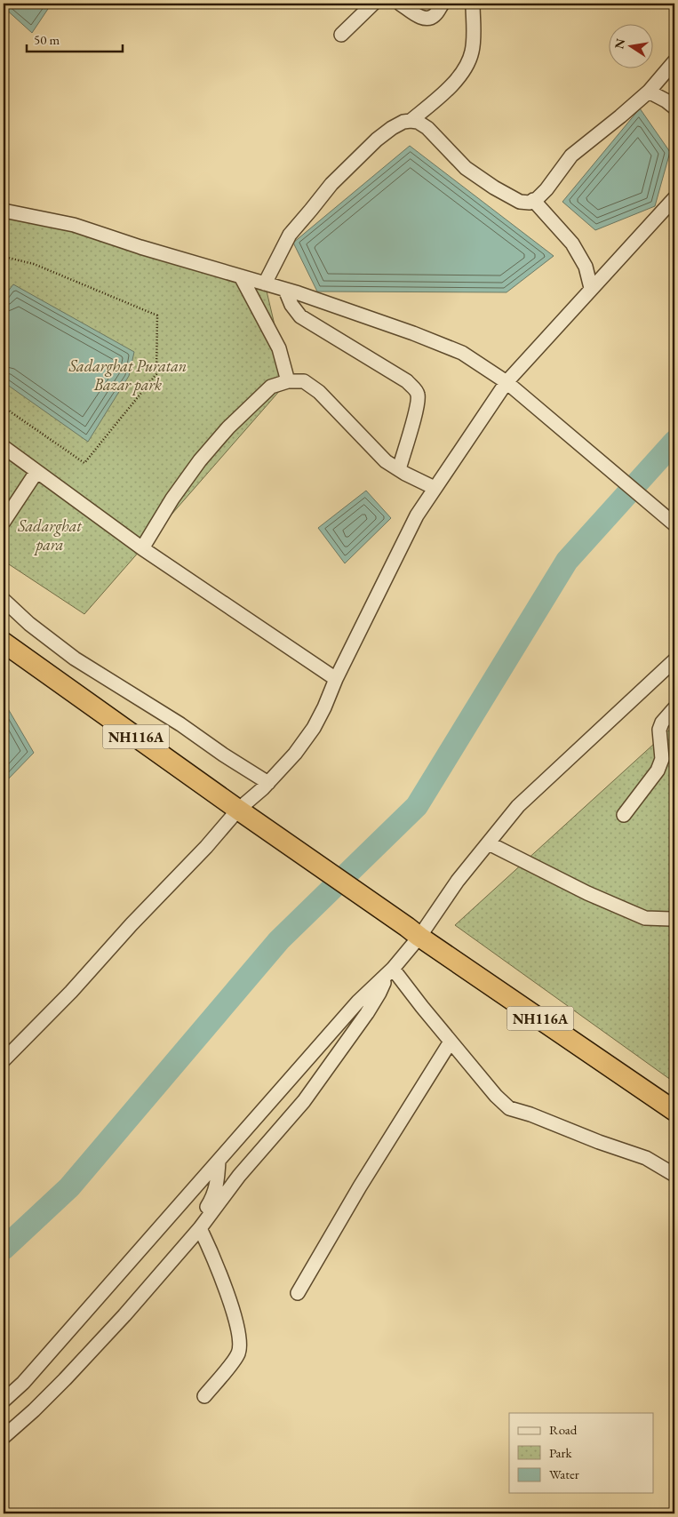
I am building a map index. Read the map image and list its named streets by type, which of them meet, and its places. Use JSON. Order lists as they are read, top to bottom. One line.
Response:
{"streets":{"highway":["NH116A"]},"parks":["Sadarghat Puratan Bazar park","Sadarghat para"],"legend":["Road","Park","Water"],"scale_bar":"50 m","north":"left"}
